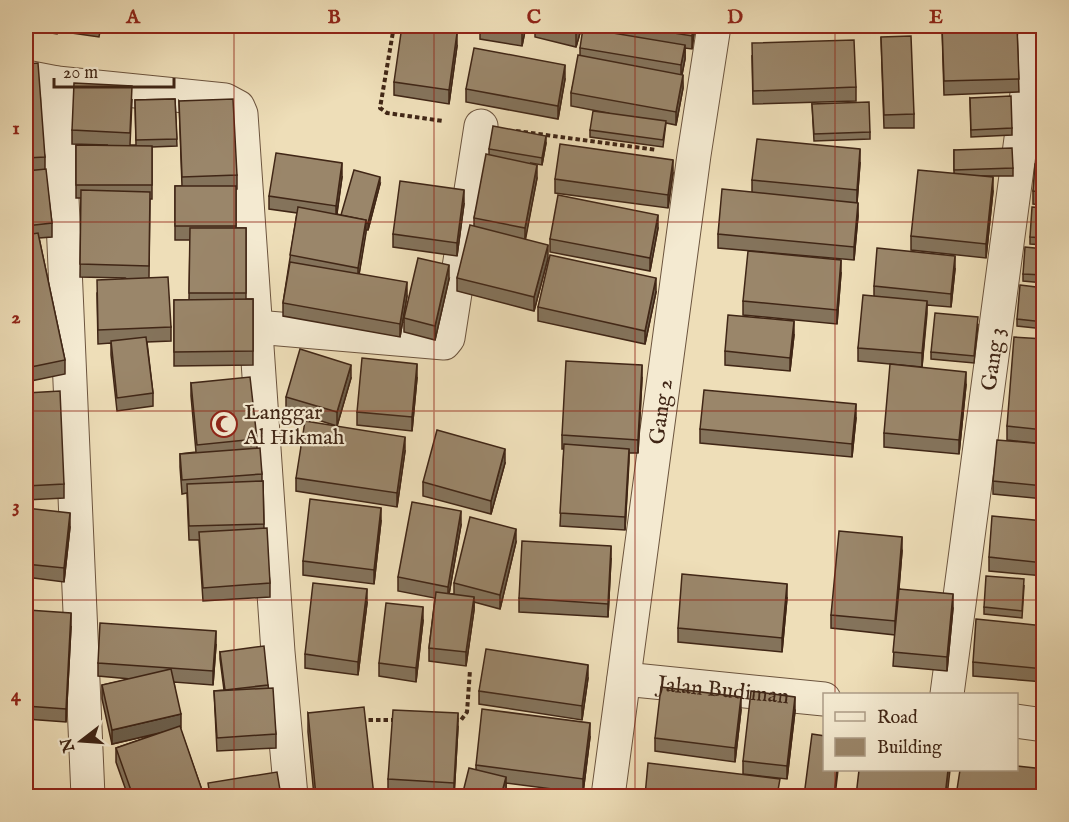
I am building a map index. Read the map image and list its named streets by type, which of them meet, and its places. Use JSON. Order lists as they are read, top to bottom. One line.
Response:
{"streets":{"street":["Gang 3","Gang 2","Jalan Budiman"]},"crossings":[["Gang 2","Jalan Budiman"]],"places":{"mosque":["Langgar Al Hikmah"]},"legend":["Road","Building"],"scale_bar":"20 m","north":"left","grid":{"columns":["A","B","C","D","E"],"rows":["1","2","3","4"]}}
